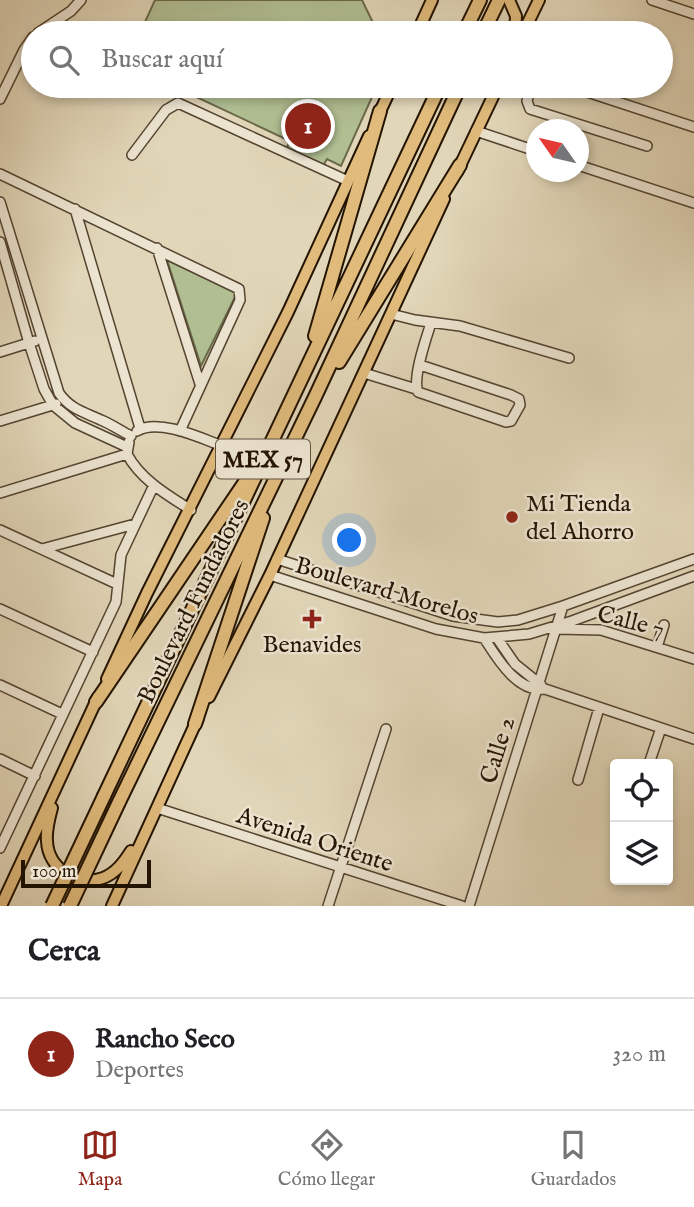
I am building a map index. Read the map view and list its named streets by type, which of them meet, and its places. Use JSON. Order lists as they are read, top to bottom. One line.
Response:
{"streets":{"highway":["MEX 57","Boulevard Fundadores"],"street":["Boulevard Morelos","Calle 7","Calle 2","Avenida Oriente"]},"crossings":[["Boulevard Morelos","Calle 7"],["Boulevard Morelos","Calle 2"],["Calle 7","Calle 2"]],"places":{"other":["Mi Tienda del Ahorro"],"health":["Benavides"]},"scale_bar":"100 m","north":"top left","page":{"search":"Buscar aquí","pins":"1","scale":"100 m","heading":"Cerca","list":[{"mark":"1","name":"Rancho Seco","note":"Deportes","value":"320 m"}],"nav":["Mapa","Cómo llegar","Guardados"]}}
